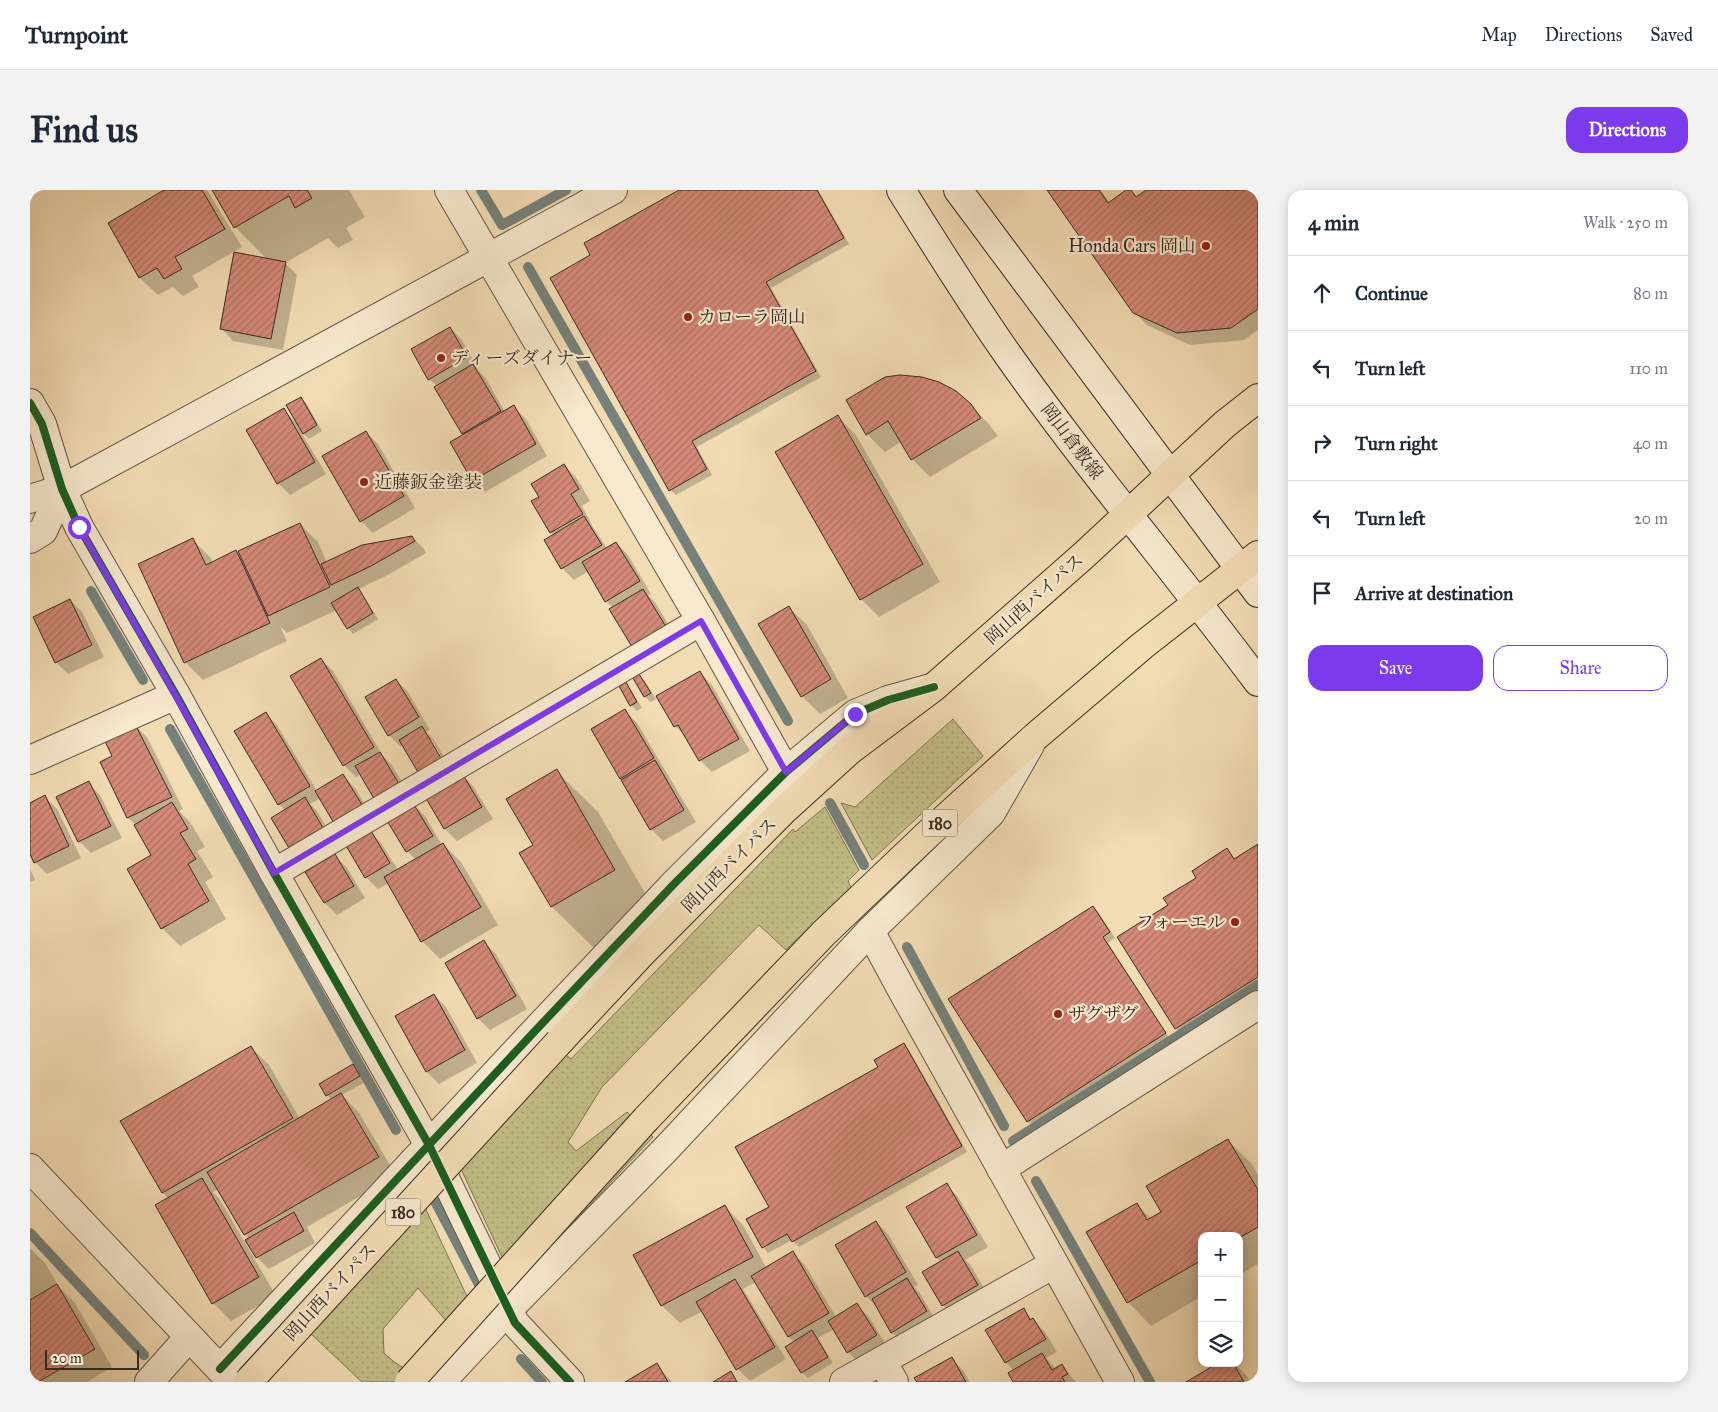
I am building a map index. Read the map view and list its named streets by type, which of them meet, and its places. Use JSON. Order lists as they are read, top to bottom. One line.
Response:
{"streets":{"highway":["岡山西バイパス","180"],"street":["岡山倉敷線"]},"crossings":[["岡山倉敷線","岡山西バイパス"],["岡山倉敷線","180"]],"places":["Honda Cars 岡山","カローラ岡山","ディーズダイナー","近藤鈑金塗装","フォーエル","ザグザグ"],"scale_bar":"20 m","page":{"header":"Turnpoint","nav":["Map","Directions","Saved"],"buttons":["Directions",["Save","Share"]],"title":"Find us","heading":["4 min","Walk · 250 m"],"list":[["Continue","80 m"],["Turn left","110 m"],["Turn right","40 m"],["Turn left","20 m"],"Arrive at destination"],"map_buttons":["+","−"],"scale":"20 m"}}
